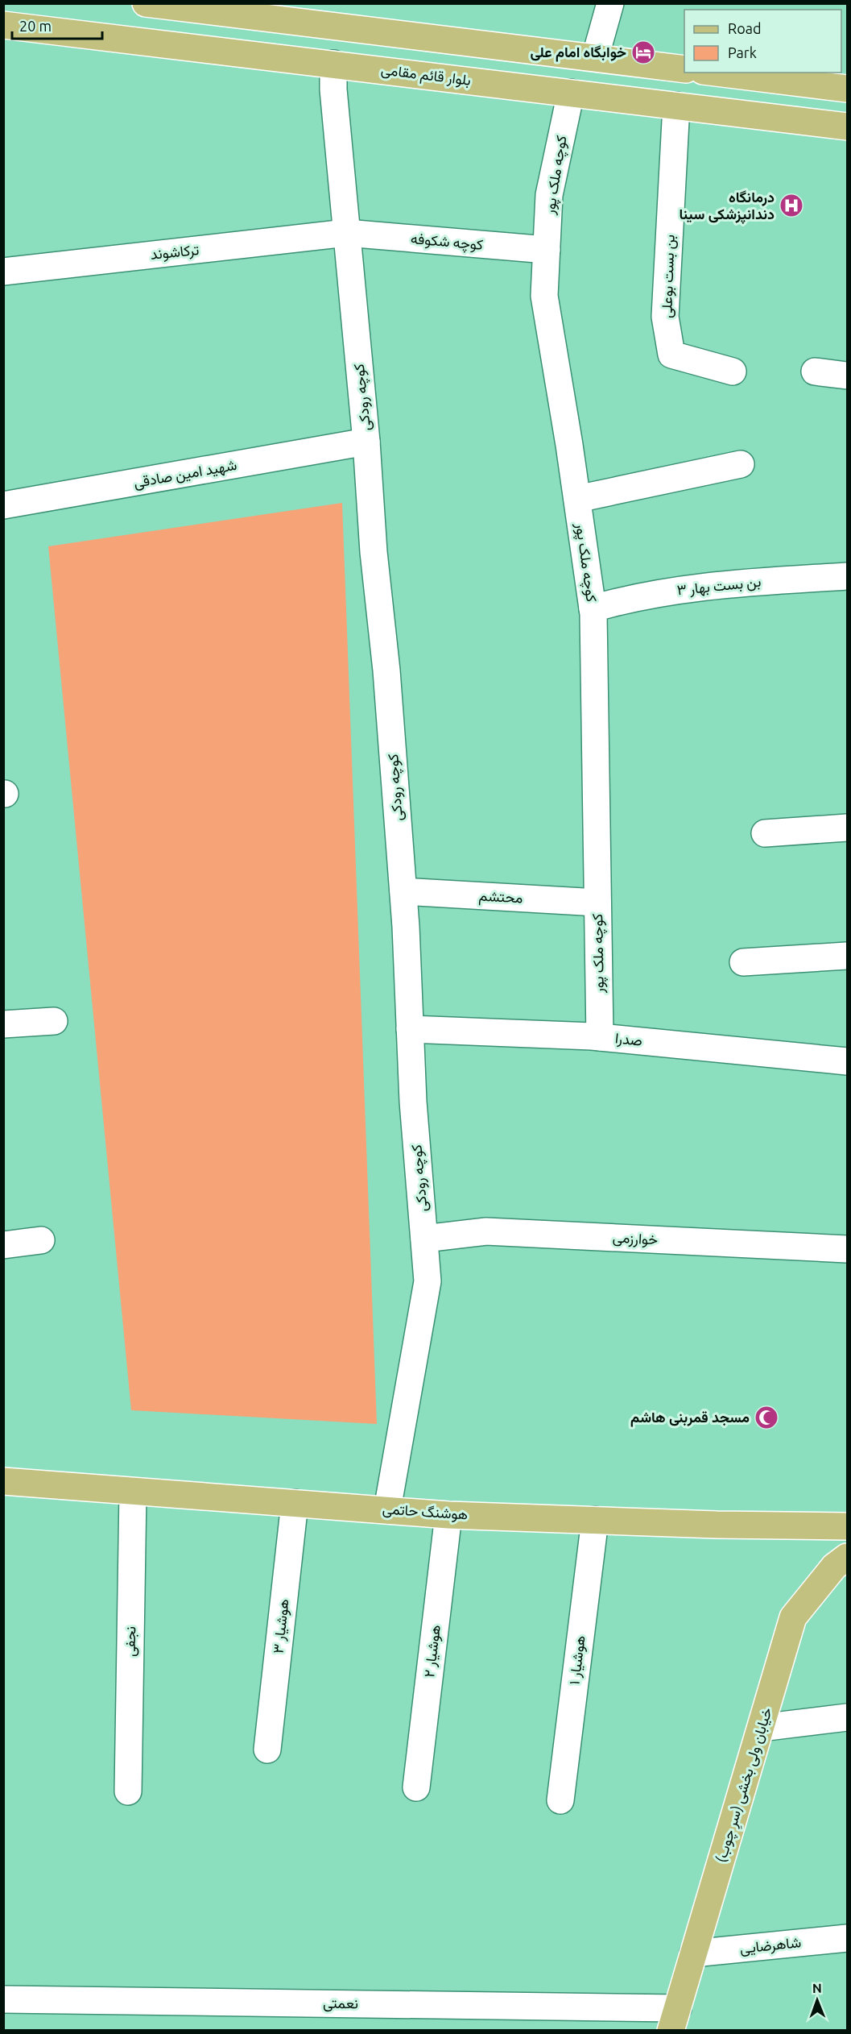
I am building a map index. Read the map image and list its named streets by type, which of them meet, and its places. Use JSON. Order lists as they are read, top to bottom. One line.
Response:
{"streets":{"main road":["بلوار قائم مقامی","هوشنگ حاتمی","خیابان ولی بخشی (سرِ چوب)"],"street":["کوچه ملک پور","کوچه شکوفه","ترکاشوند","بن بست بوعلی","کوچه رودکی","شهید امین صادقی","بن بست بهار ۳","محتشم","صدرا","خوارزمی","هوشیار ۳","نجفی","هوشیار ۲","هوشیار ۱","شاهرضایی","نعمتی"]},"crossings":[["بلوار قائم مقامی","کوچه ملک پور"],["بلوار قائم مقامی","بن بست بوعلی"],["بلوار قائم مقامی","کوچه رودکی"],["کوچه ملک پور","کوچه شکوفه"],["کوچه ملک پور","بن بست بهار ۳"],["کوچه ملک پور","محتشم"],["کوچه ملک پور","صدرا"],["کوچه شکوفه","ترکاشوند"],["کوچه شکوفه","کوچه رودکی"],["ترکاشوند","کوچه رودکی"],["کوچه رودکی","شهید امین صادقی"],["کوچه رودکی","محتشم"],["کوچه رودکی","صدرا"],["کوچه رودکی","خوارزمی"],["کوچه رودکی","هوشنگ حاتمی"],["هوشنگ حاتمی","هوشیار ۳"],["هوشنگ حاتمی","نجفی"],["هوشنگ حاتمی","هوشیار ۲"],["هوشنگ حاتمی","هوشیار ۱"],["خیابان ولی بخشی (سرِ چوب)","شاهرضایی"],["خیابان ولی بخشی (سرِ چوب)","نعمتی"]],"places":{"hotel":["خوابگاه امام علی"],"hospital":["درمانگاه دندانپزشکی سینا"],"mosque":["مسجد قمربنی هاشم"]},"legend":["Road","Park"],"scale_bar":"20 m","north":"top"}
